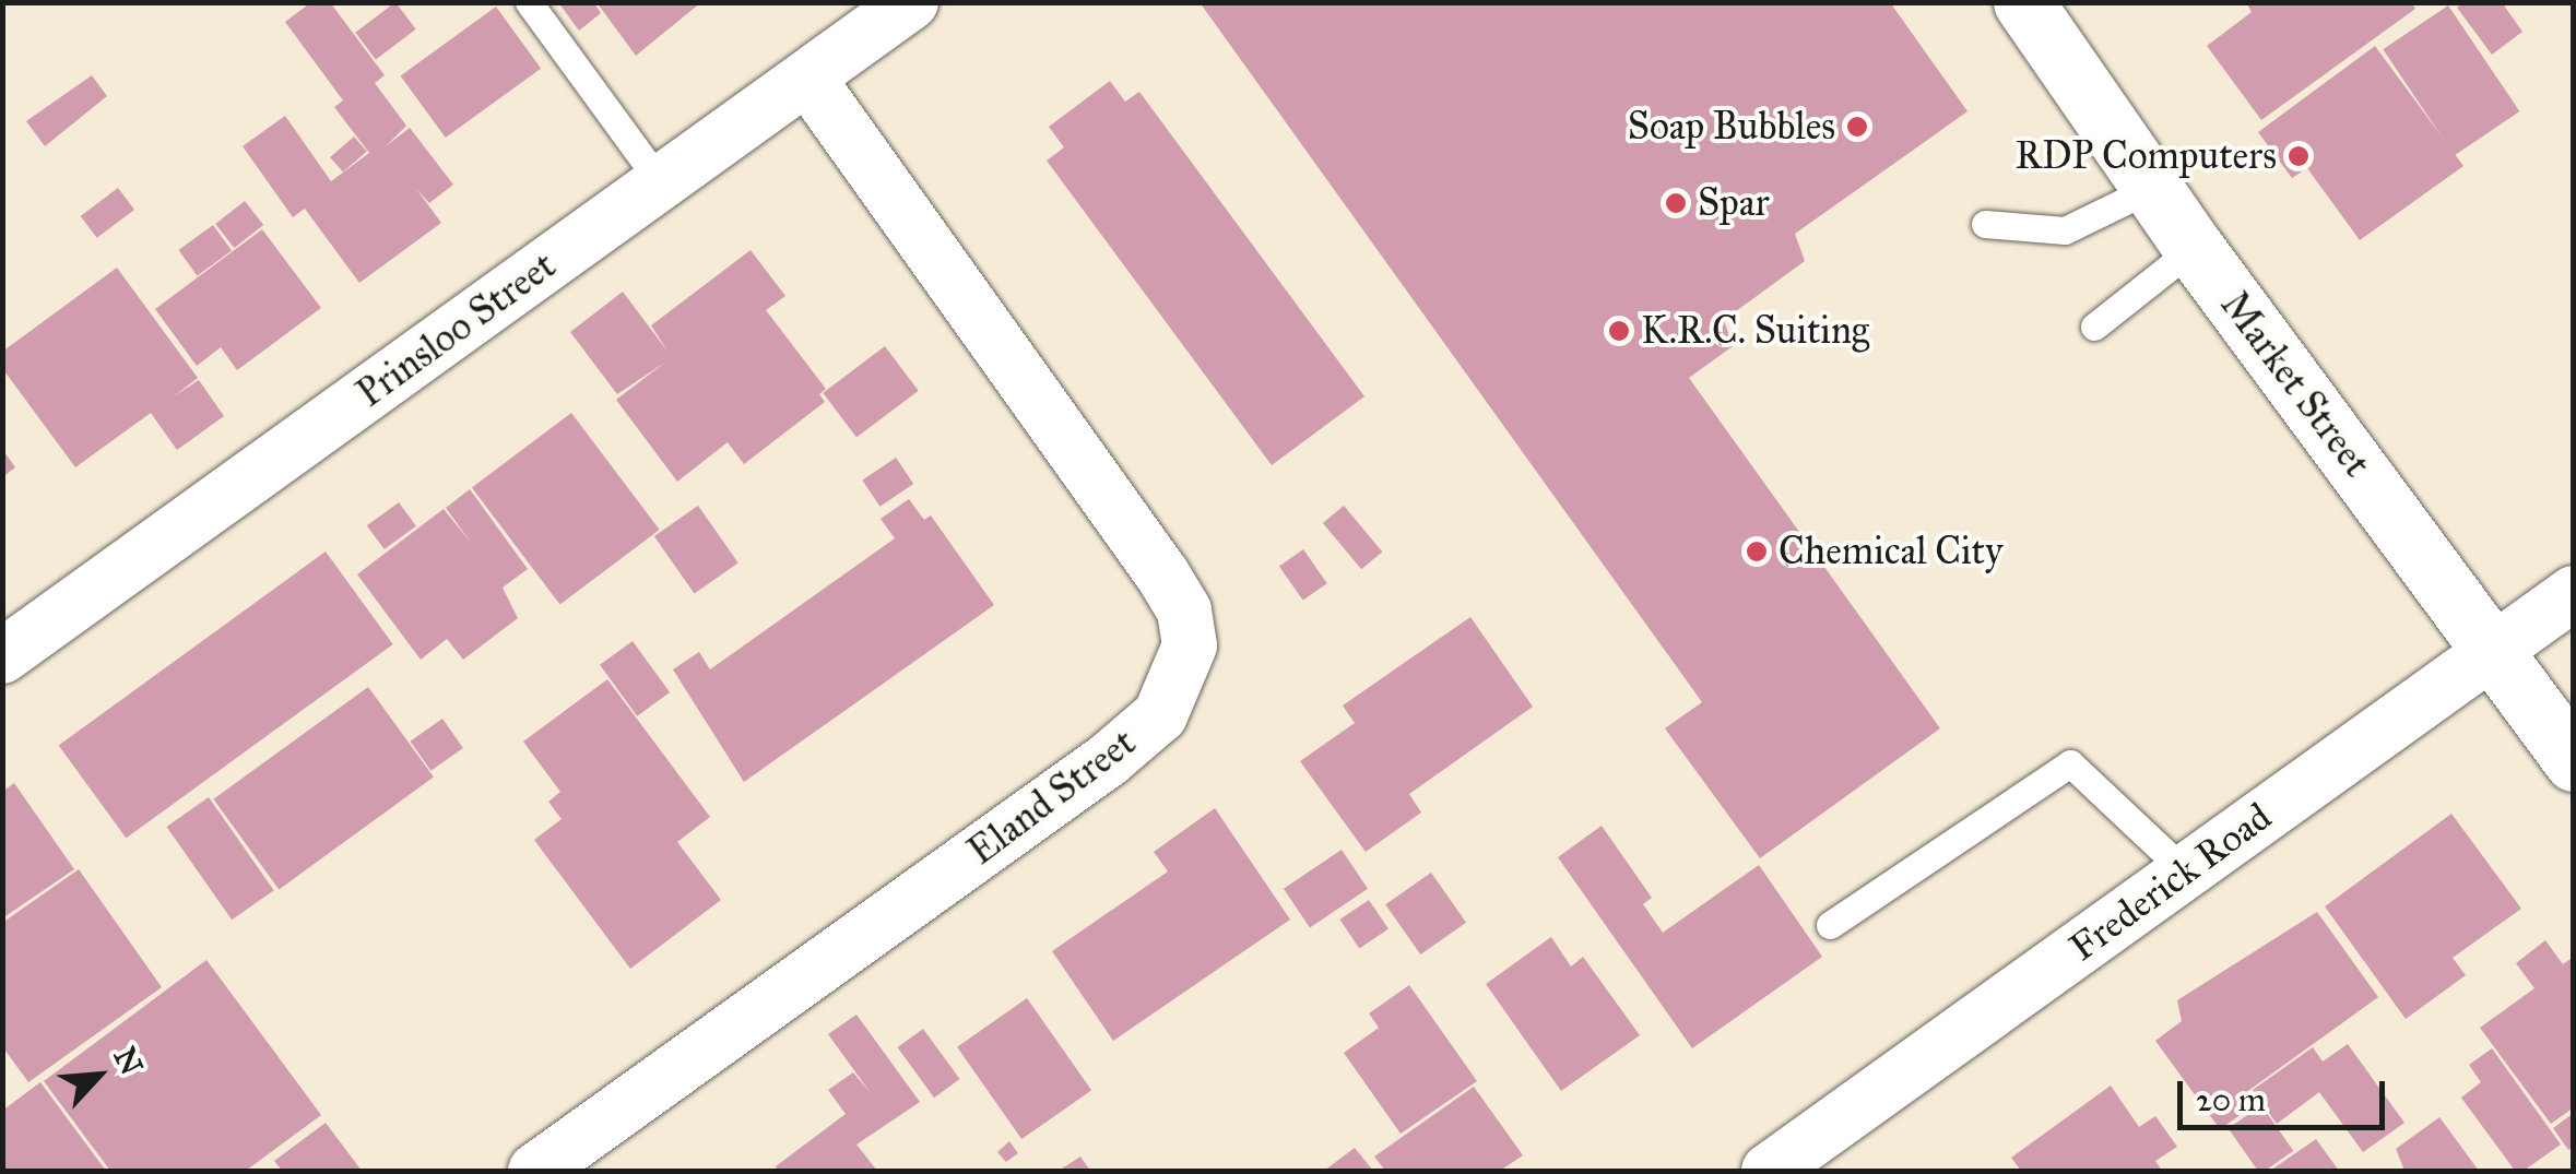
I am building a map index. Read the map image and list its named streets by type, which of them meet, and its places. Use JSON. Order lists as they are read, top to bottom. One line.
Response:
{"streets":{"street":["Prinsloo Street","Market Street","Eland Street","Frederick Road"]},"crossings":[["Prinsloo Street","Eland Street"],["Market Street","Frederick Road"]],"places":["Soap Bubbles","RDP Computers","Spar","K.R.C. Suiting","Chemical City"],"scale_bar":"20 m","north":"top right"}
